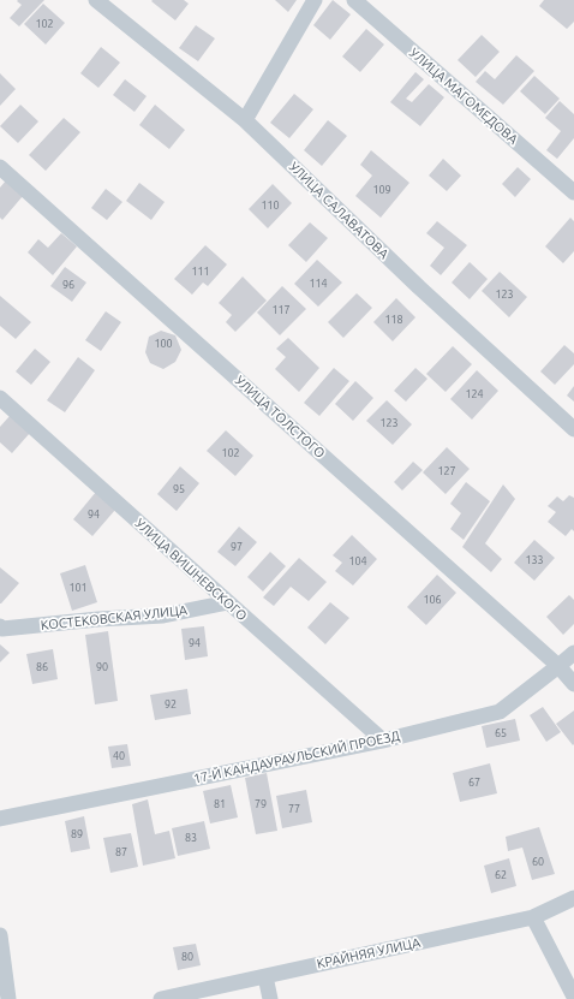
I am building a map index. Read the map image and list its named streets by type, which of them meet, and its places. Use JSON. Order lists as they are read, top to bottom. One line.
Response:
{"streets":{"street":["УЛИЦА МАГОМЕДОВА","УЛИЦА САЛАВАТОВА","УЛИЦА ТОЛСТОГО","УЛИЦА ВИШНЕВСКОГО","КОСТЕКОВСКАЯ УЛИЦА","17-Й КАНДАУРАУЛЬСКИЙ ПРОЕЗД","КРАЙНЯЯ УЛИЦА"]},"crossings":[["УЛИЦА ТОЛСТОГО","17-Й КАНДАУРАУЛЬСКИЙ ПРОЕЗД"],["УЛИЦА ВИШНЕВСКОГО","КОСТЕКОВСКАЯ УЛИЦА"],["УЛИЦА ВИШНЕВСКОГО","17-Й КАНДАУРАУЛЬСКИЙ ПРОЕЗД"]],"house_numbers":["102","109","110","111","114","96","123","117","118","100","124","123","102","127","95","94","97","133","104","101","106","94","86","90","92","65","40","67","81","79","77","89","83","87","60","62","80"]}
